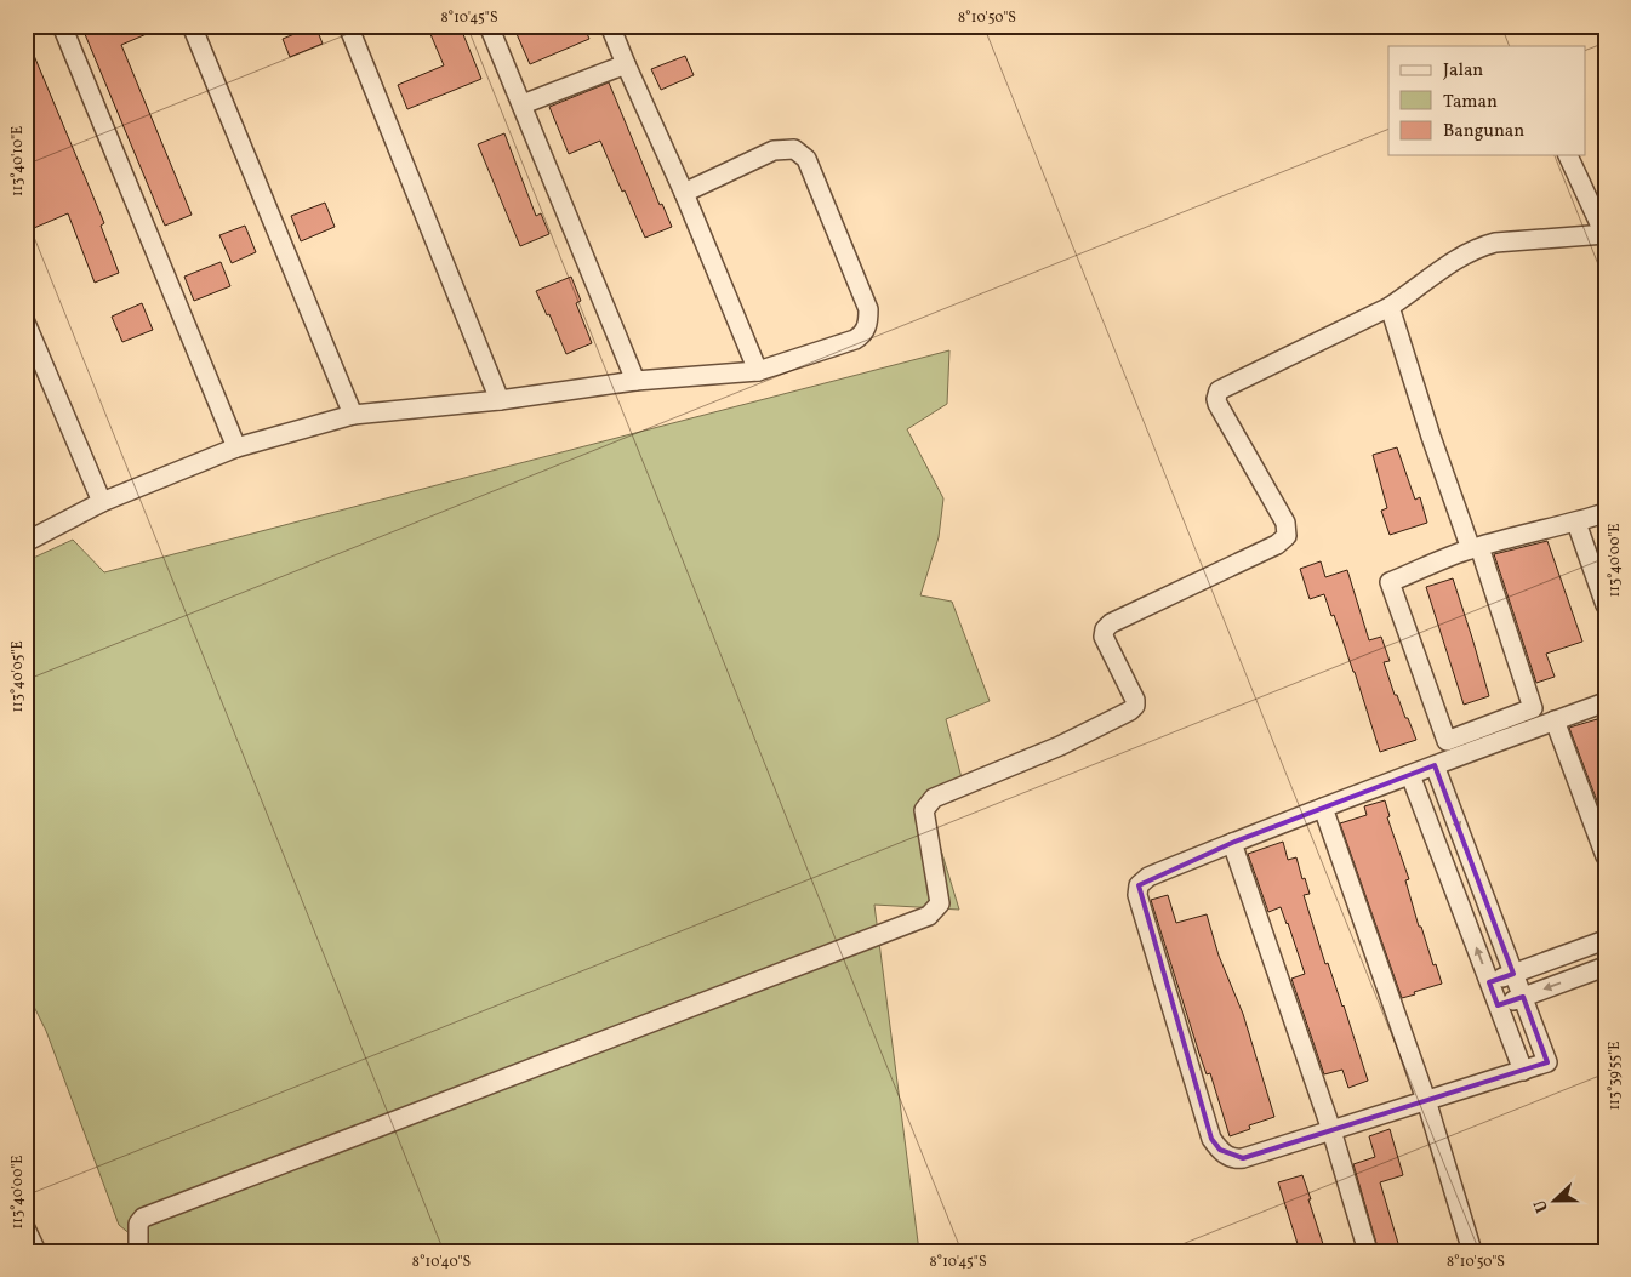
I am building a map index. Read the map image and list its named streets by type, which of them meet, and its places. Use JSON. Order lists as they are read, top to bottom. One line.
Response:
{"legend":["Jalan","Taman","Bangunan"],"north":"left","coordinates":["8°10'45\"S","8°10'50\"S","113°40'10\"E","113°40'00\"E","113°40'05\"E","113°39'55\"E","8°10'40\"S"]}
